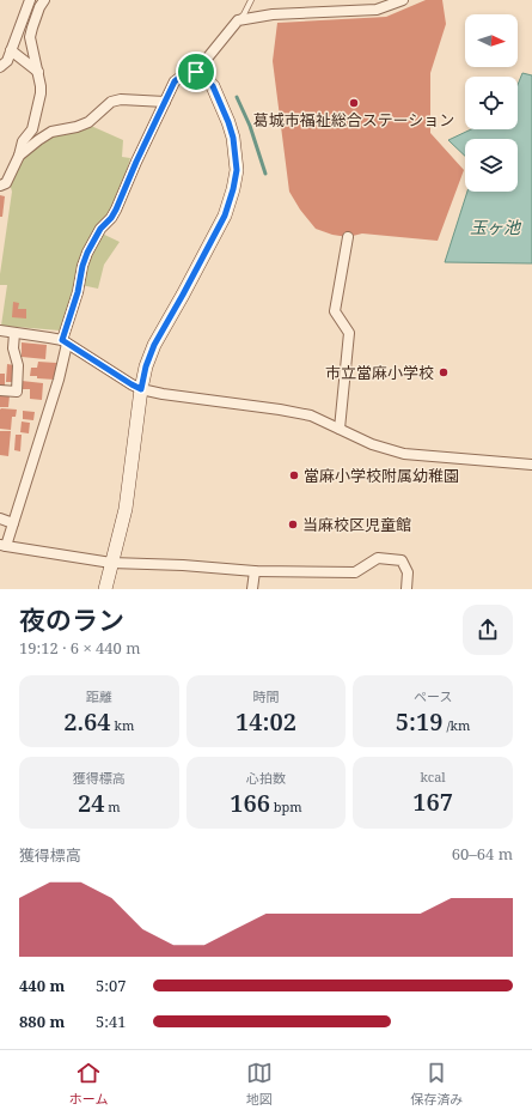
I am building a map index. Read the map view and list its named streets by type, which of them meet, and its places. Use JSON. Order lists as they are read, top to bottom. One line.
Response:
{"water":["玉ヶ池"],"places":["葛城市福祉総合ステーション","市立當麻小学校","當麻小学校附属幼稚園","当麻校区児童館"],"north":"right","page":{"heading":["夜のラン","19:12 · 6 × 440 m"],"stats":[["距離","2.64 km"],["時間","14:02"],["ペース","5:19 /km"],["獲得標高","24 m"],["心拍数","166 bpm"],["kcal","167"]],"chart":["獲得標高","60–64 m"],"list":[{"name":"440 m","note":"5:07"},{"name":"880 m","note":"5:41"}],"tabs":["ホーム","地図","保存済み"]}}
